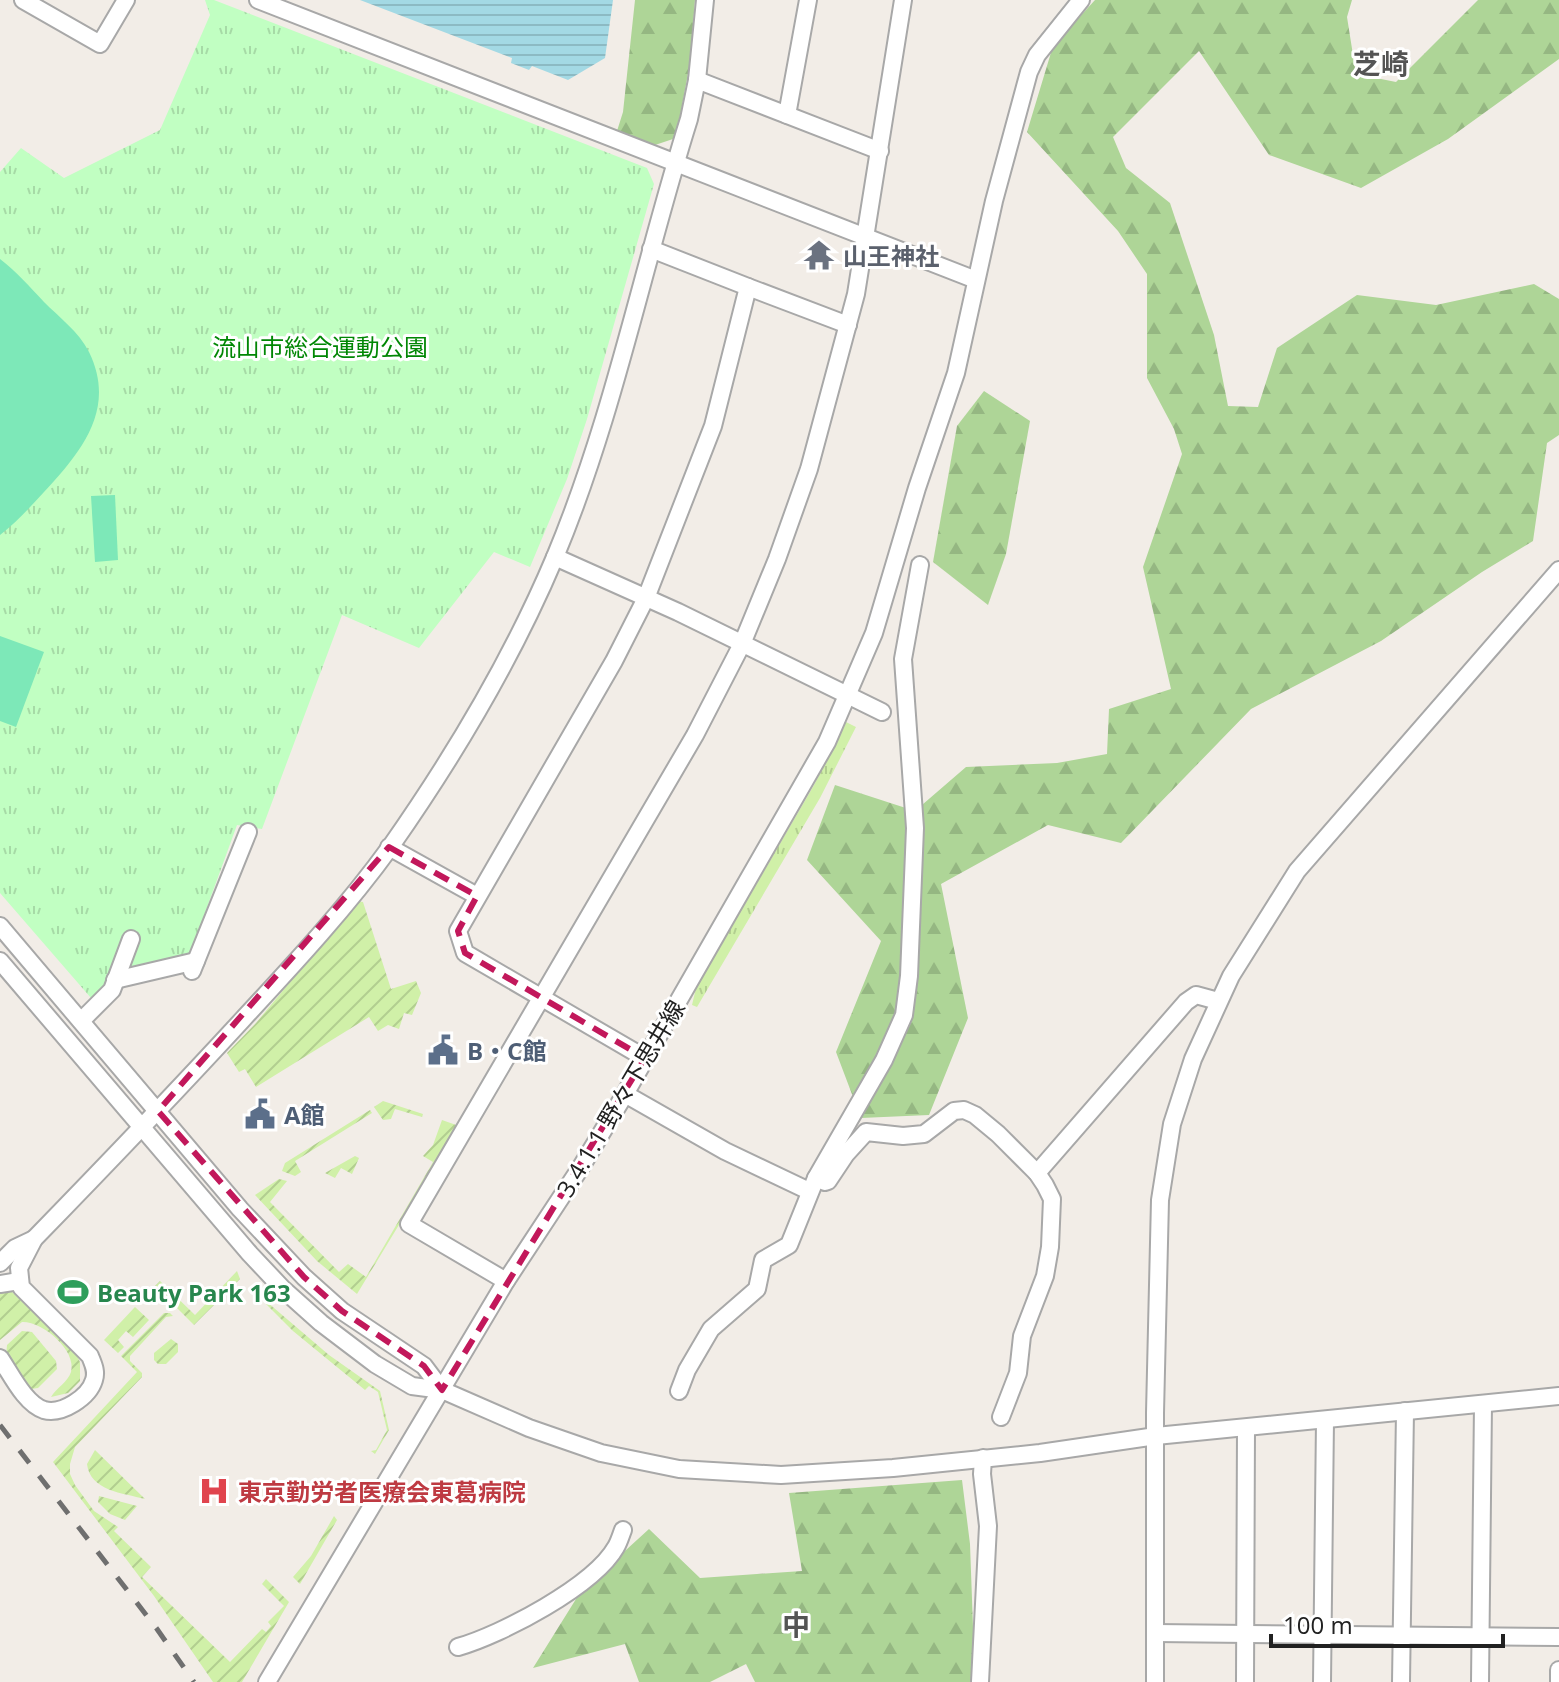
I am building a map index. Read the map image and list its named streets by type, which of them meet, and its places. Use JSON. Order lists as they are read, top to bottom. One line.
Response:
{"streets":{"street":["3.4.1.1 野々下思井線"]},"districts":["芝崎","中"],"parks":["流山市総合運動公園"],"places":{"temple":["山王神社"],"public building":["B・C館","A館"],"sports":["Beauty Park 163"],"hospital":["東京勤労者医療会東葛病院"]},"scale_bar":"100 m"}
